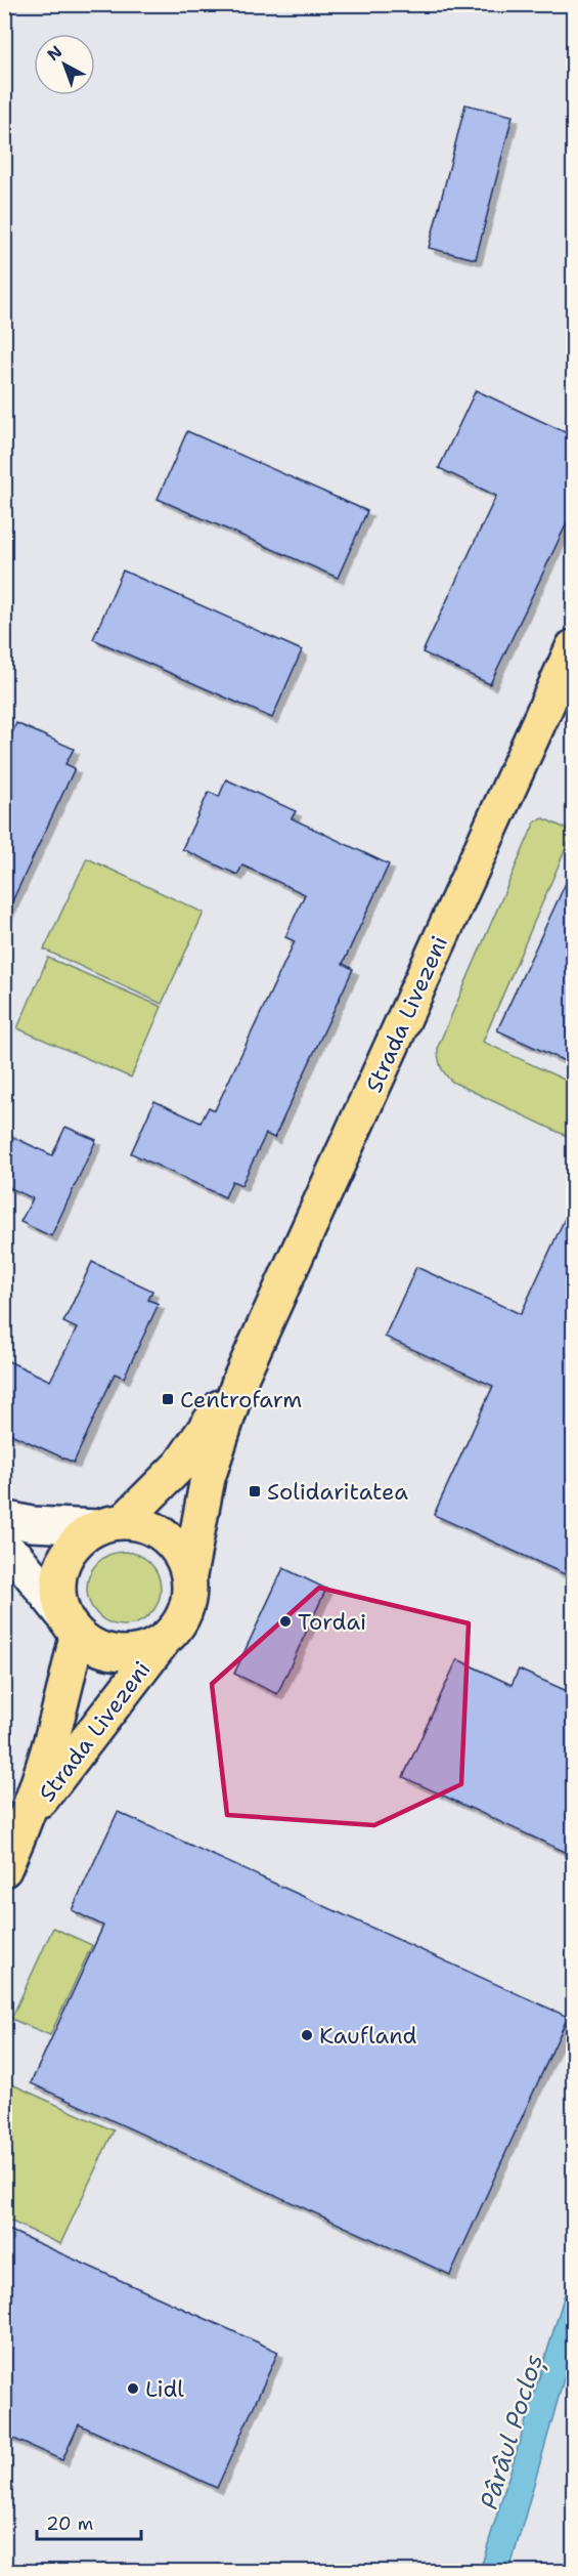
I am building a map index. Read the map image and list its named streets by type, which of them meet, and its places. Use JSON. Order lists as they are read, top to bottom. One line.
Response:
{"streets":{"main road":["Strada Livezeni"]},"water":["Pârâul Pocloș"],"places":{"transit":["Centrofarm","Solidaritatea"],"other":["Tordai","Kaufland","Lidl"]},"scale_bar":"20 m","north":"top left"}
